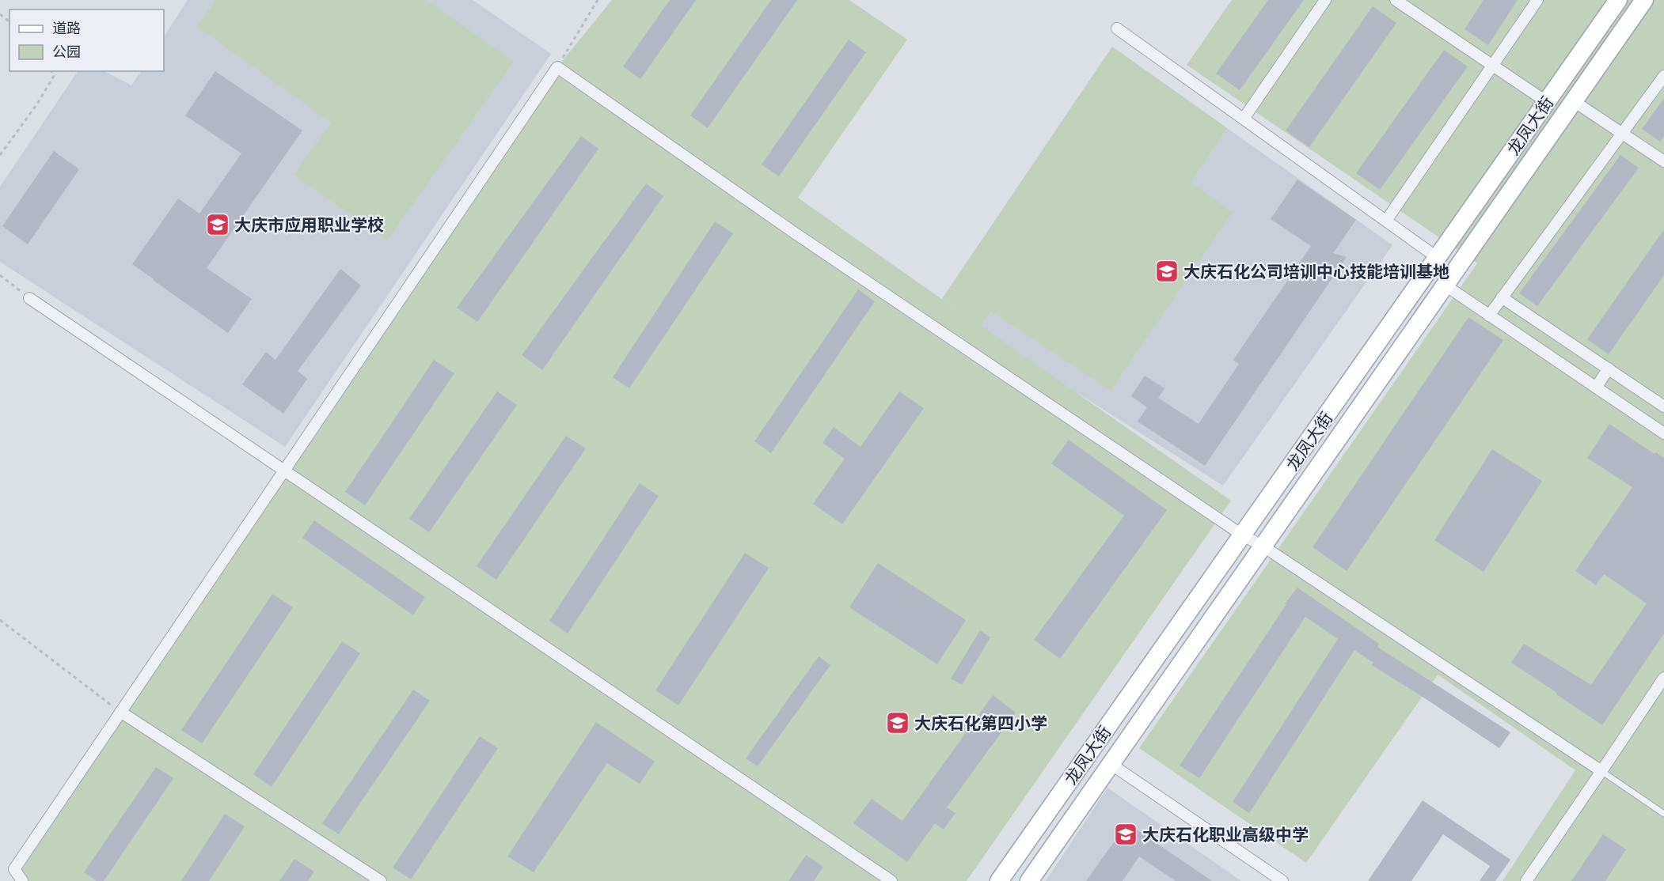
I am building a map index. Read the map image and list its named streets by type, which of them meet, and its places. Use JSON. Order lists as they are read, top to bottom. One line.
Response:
{"streets":{"main road":["龙凤大街"]},"places":{"school or university":["大庆市应用职业学校","大庆石化公司培训中心技能培训基地","大庆石化第四小学","大庆石化职业高级中学"]},"legend":["道路","公园"]}
